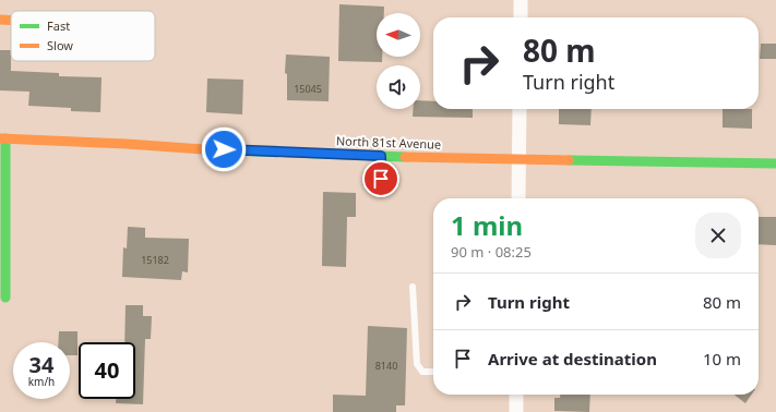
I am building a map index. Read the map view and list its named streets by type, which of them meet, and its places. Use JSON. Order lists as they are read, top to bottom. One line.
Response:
{"streets":{"street":["North 81st Avenue"]},"house_numbers":["15045","15182","8140"],"legend":["Fast","Slow"],"north":"left","page":{"turn":["80 m","Turn right"],"heading":["1 min","90 m · 08:25"],"list":[{"name":"Turn right","value":"80 m"},{"name":"Arrive at destination","value":"10 m"}],"speed":"34 km/h","limit":"40"}}
